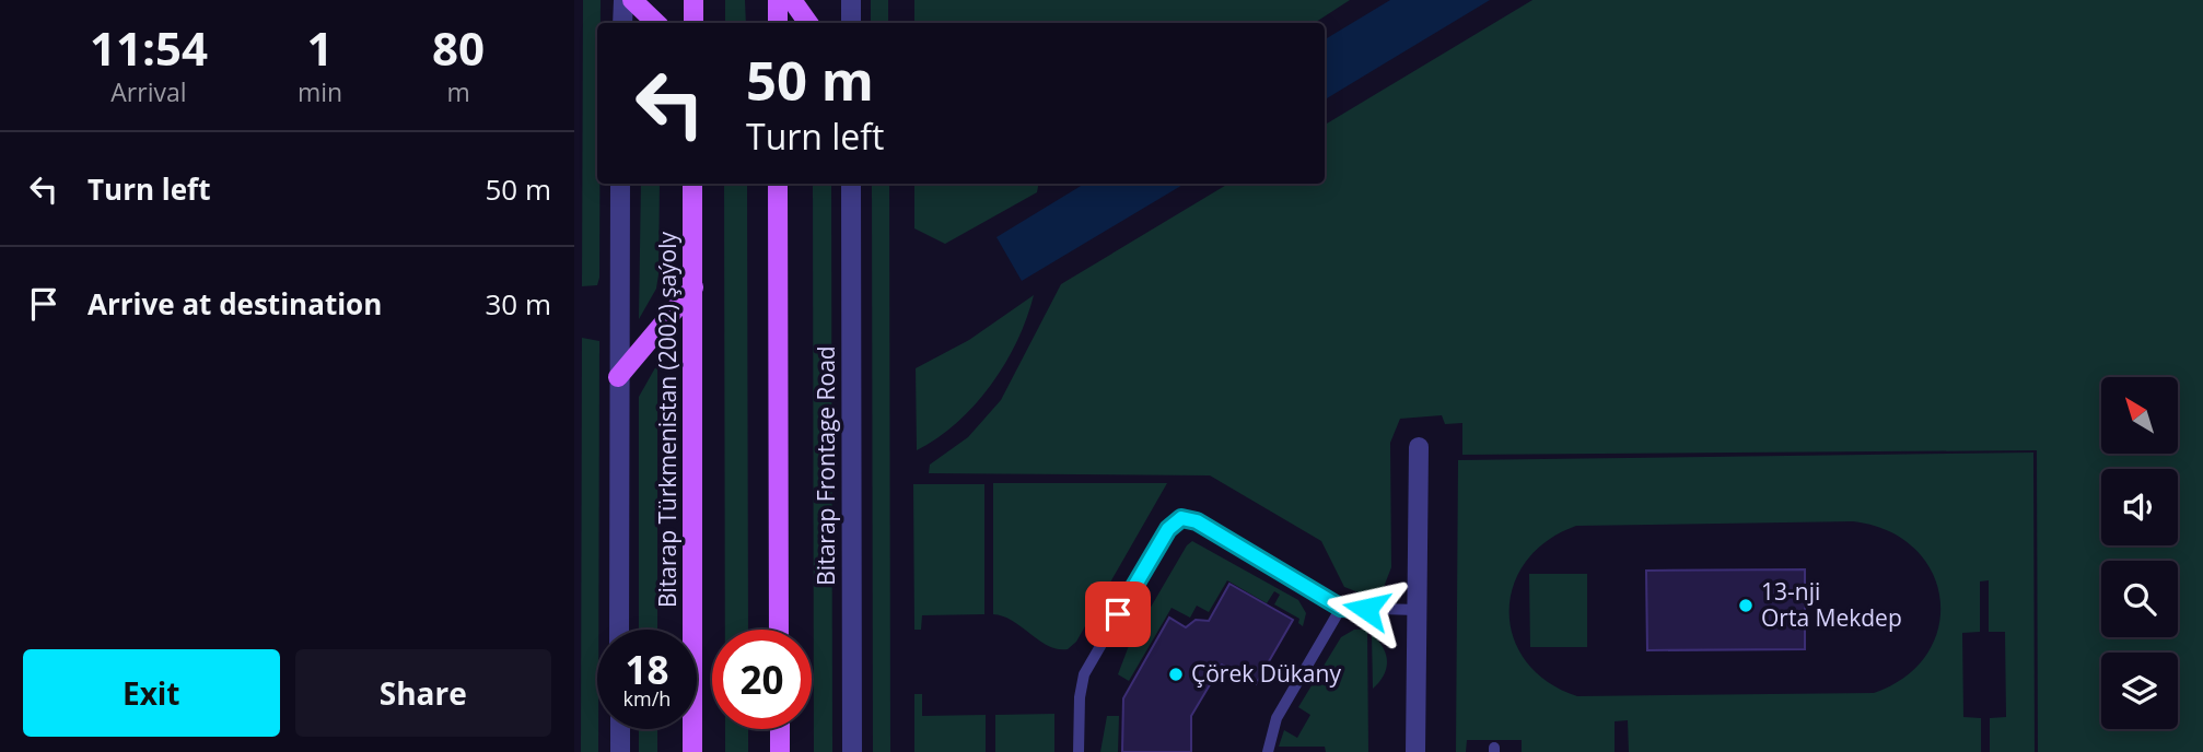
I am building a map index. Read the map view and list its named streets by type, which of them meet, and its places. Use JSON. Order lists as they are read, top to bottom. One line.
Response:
{"streets":{"main road":["Bitarap Türkmenistan (2002) şaýoly"],"street":["Bitarap Frontage Road"]},"places":["13-nji Orta Mekdep","Çörek Dükany"],"north":"top left","page":{"eta":["11:54","Arrival","1","min","80","m"],"turn":["50 m","Turn left"],"list":[{"name":"Turn left","value":"50 m"},{"name":"Arrive at destination","value":"30 m"}],"speed":"18 km/h","limit":"20","buttons":["Exit","Share"]}}
